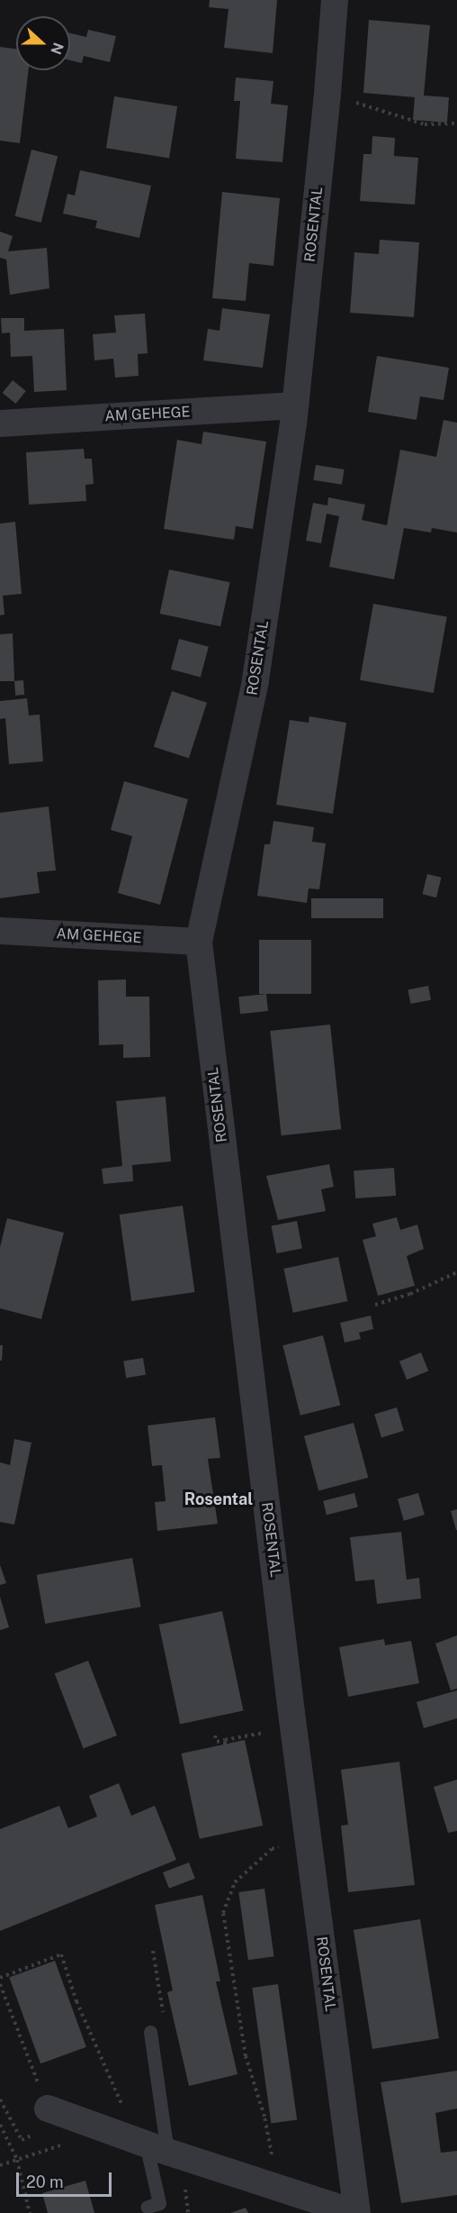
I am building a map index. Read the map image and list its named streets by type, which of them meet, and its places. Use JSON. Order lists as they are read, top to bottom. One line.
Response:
{"streets":{"street":["ROSENTAL","AM GEHEGE"]},"crossings":[["ROSENTAL","AM GEHEGE"]],"districts":["Rosental"],"scale_bar":"20 m","north":"right"}
